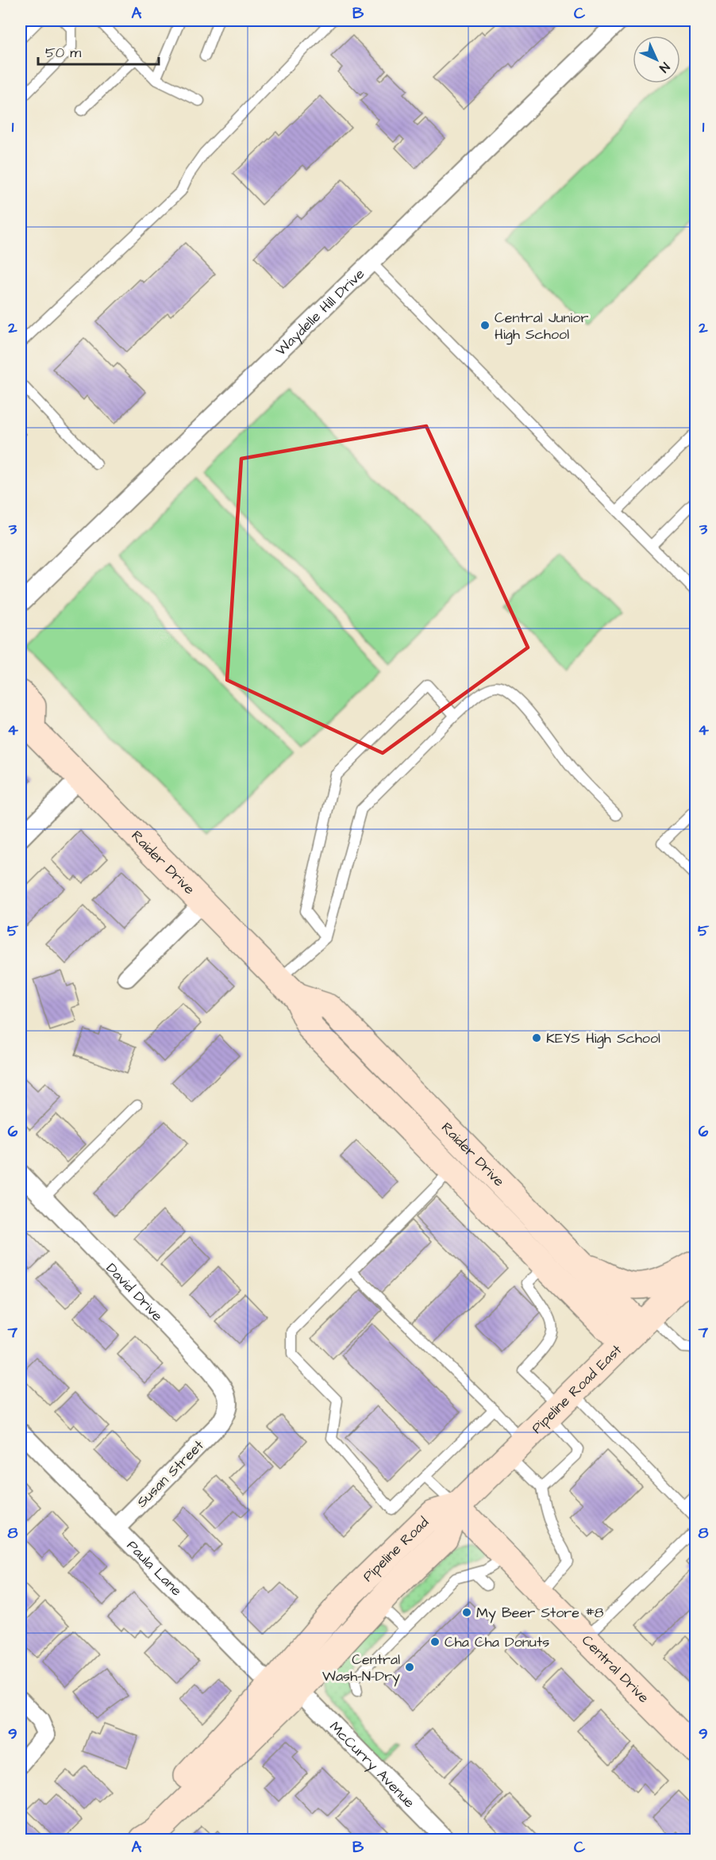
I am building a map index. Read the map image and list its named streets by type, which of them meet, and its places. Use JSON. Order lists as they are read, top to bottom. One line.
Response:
{"streets":{"main road":["Raider Drive","Pipeline Road East","Pipeline Road","Central Drive"],"street":["Waydelle Hill Drive","David Drive","Susan Street","Paula Lane","McCurry Avenue"]},"crossings":[["Raider Drive","Pipeline Road East"],["David Drive","Susan Street"],["Pipeline Road East","Pipeline Road"],["Pipeline Road East","Central Drive"],["Susan Street","Paula Lane"],["Pipeline Road","Paula Lane"],["Pipeline Road","Central Drive"],["Pipeline Road","McCurry Avenue"],["Paula Lane","McCurry Avenue"]],"places":["Central Junior High School","KEYS High School","My Beer Store #8","Cha Cha Donuts","Central Wash-N-Dry"],"scale_bar":"50 m","north":"bottom right","grid":{"columns":["A","B","C"],"rows":["1","2","3","4","5","6","7","8","9"]}}
